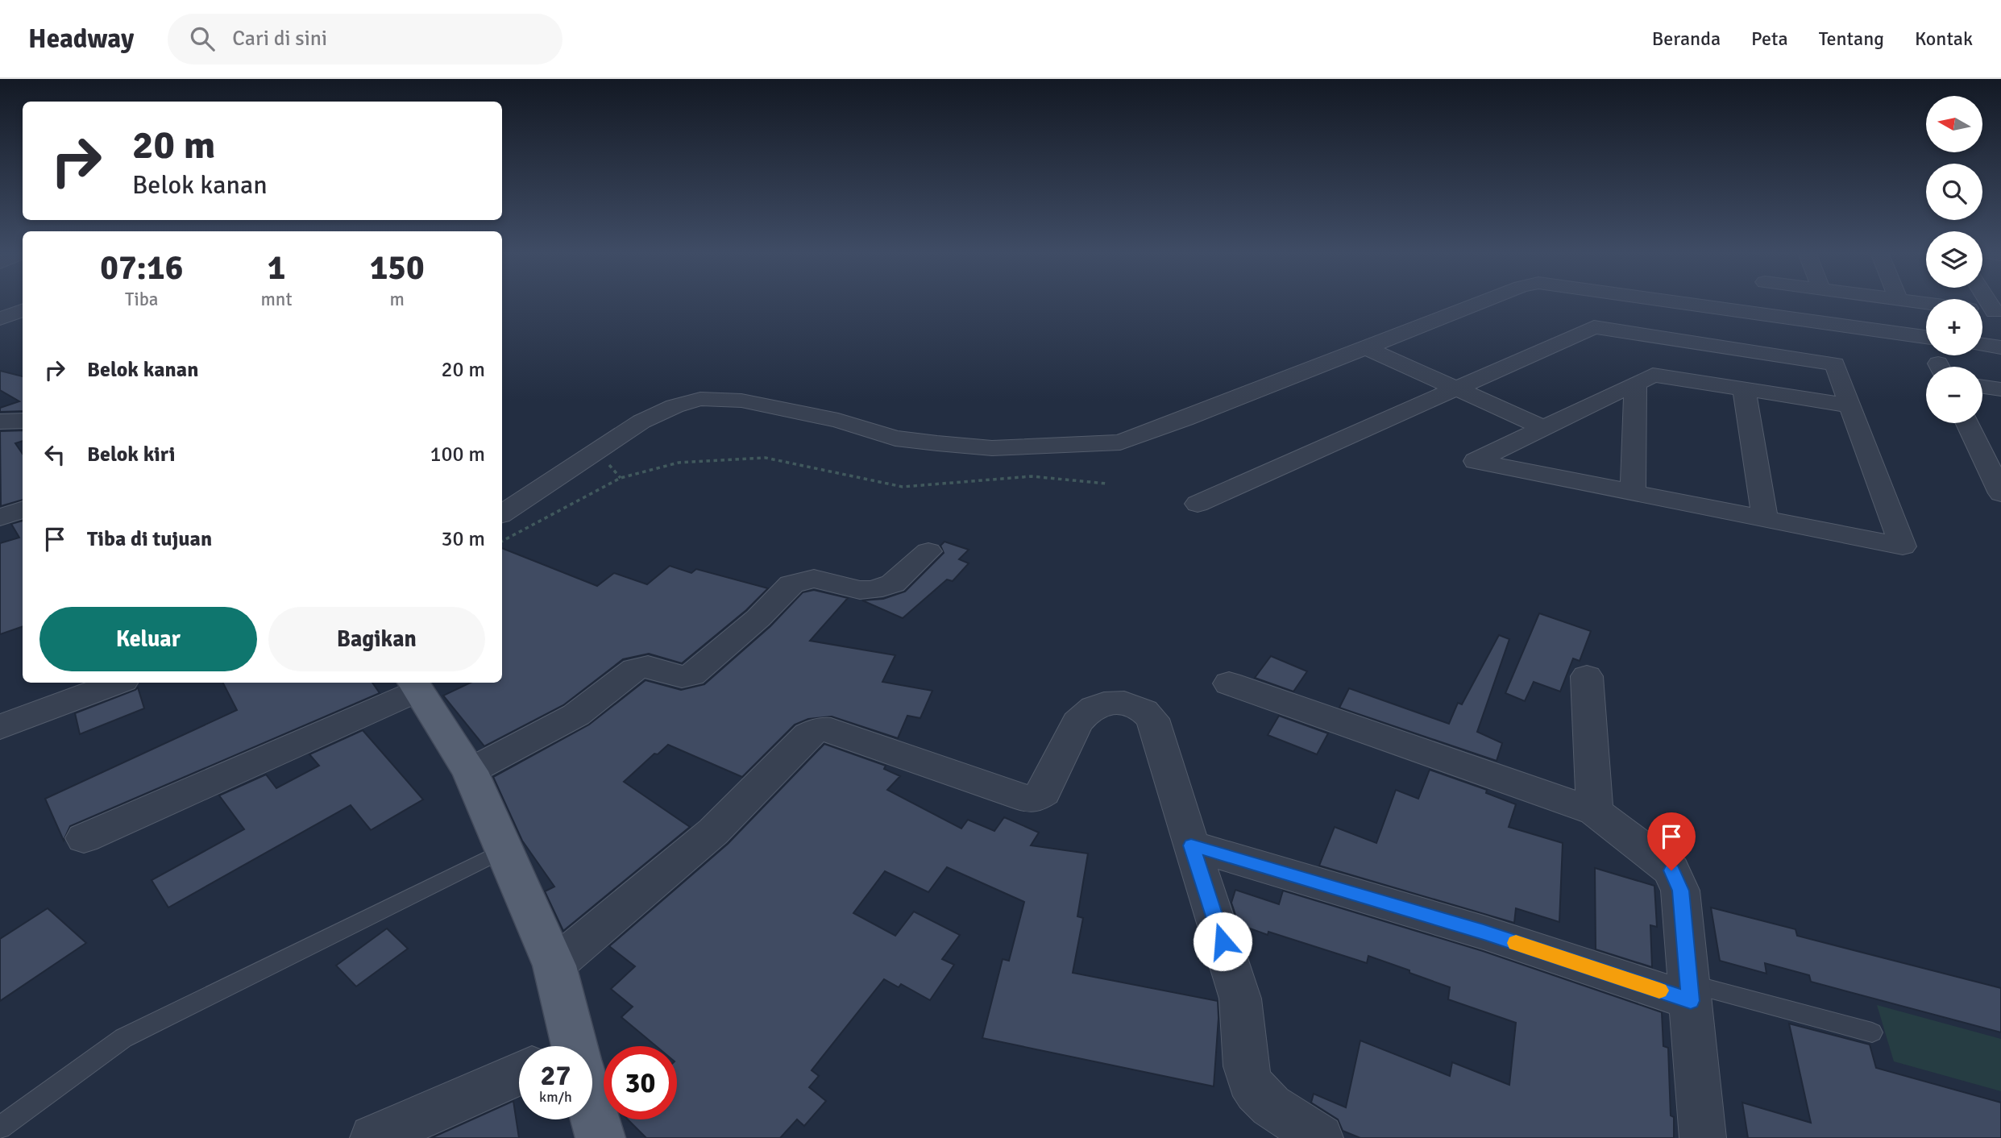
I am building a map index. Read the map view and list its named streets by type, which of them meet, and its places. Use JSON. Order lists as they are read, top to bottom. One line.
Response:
{"north":"left","page":{"header":"Headway","search":"Cari di sini","nav":["Beranda","Peta","Tentang","Kontak"],"map_buttons":["+","−"],"turn":["20 m","Belok kanan"],"eta":["07:16","Tiba","1","mnt","150","m"],"list":[{"name":"Belok kanan","value":"20 m"},{"name":"Belok kiri","value":"100 m"},{"name":"Tiba di tujuan","value":"30 m"}],"buttons":["Keluar","Bagikan"],"speed":"27 km/h","limit":"30"}}
